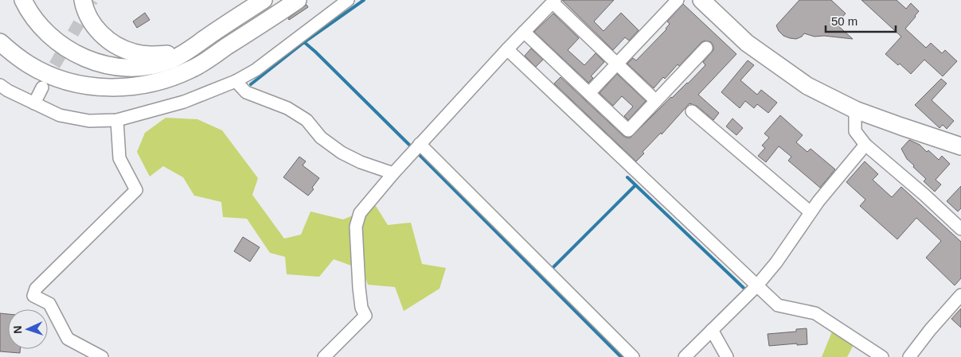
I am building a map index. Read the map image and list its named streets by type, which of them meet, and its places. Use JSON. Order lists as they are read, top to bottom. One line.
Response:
{"scale_bar":"50 m","north":"left"}
